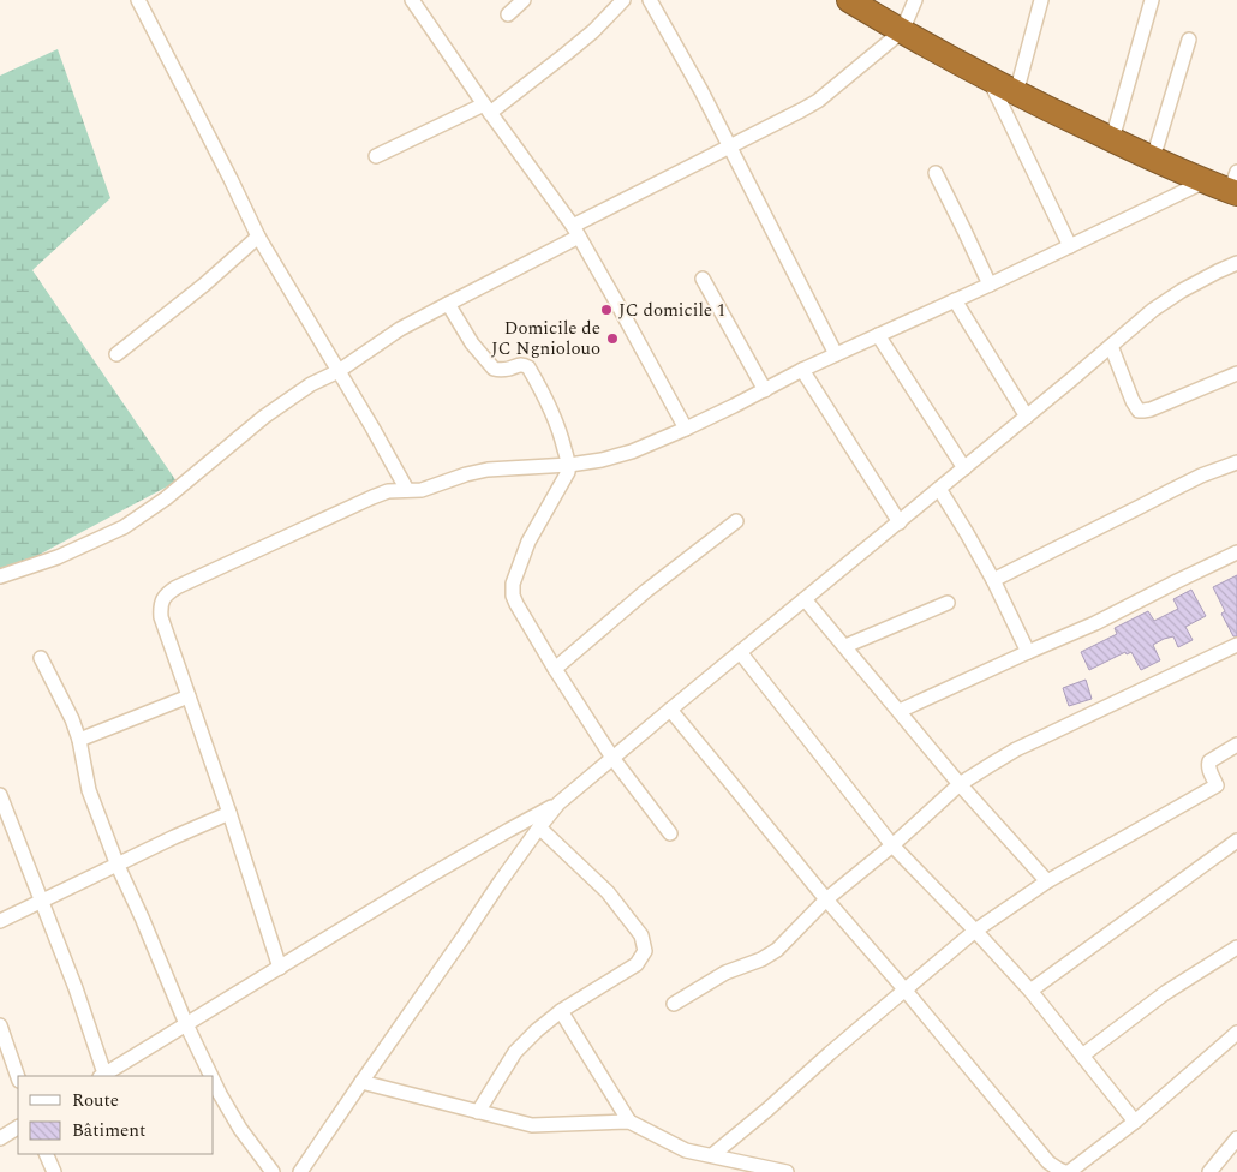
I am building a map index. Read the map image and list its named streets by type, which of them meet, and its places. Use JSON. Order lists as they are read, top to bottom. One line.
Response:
{"places":["JC domicile 1","Domicile de JC Ngniolouo"],"legend":["Route","Bâtiment"]}
